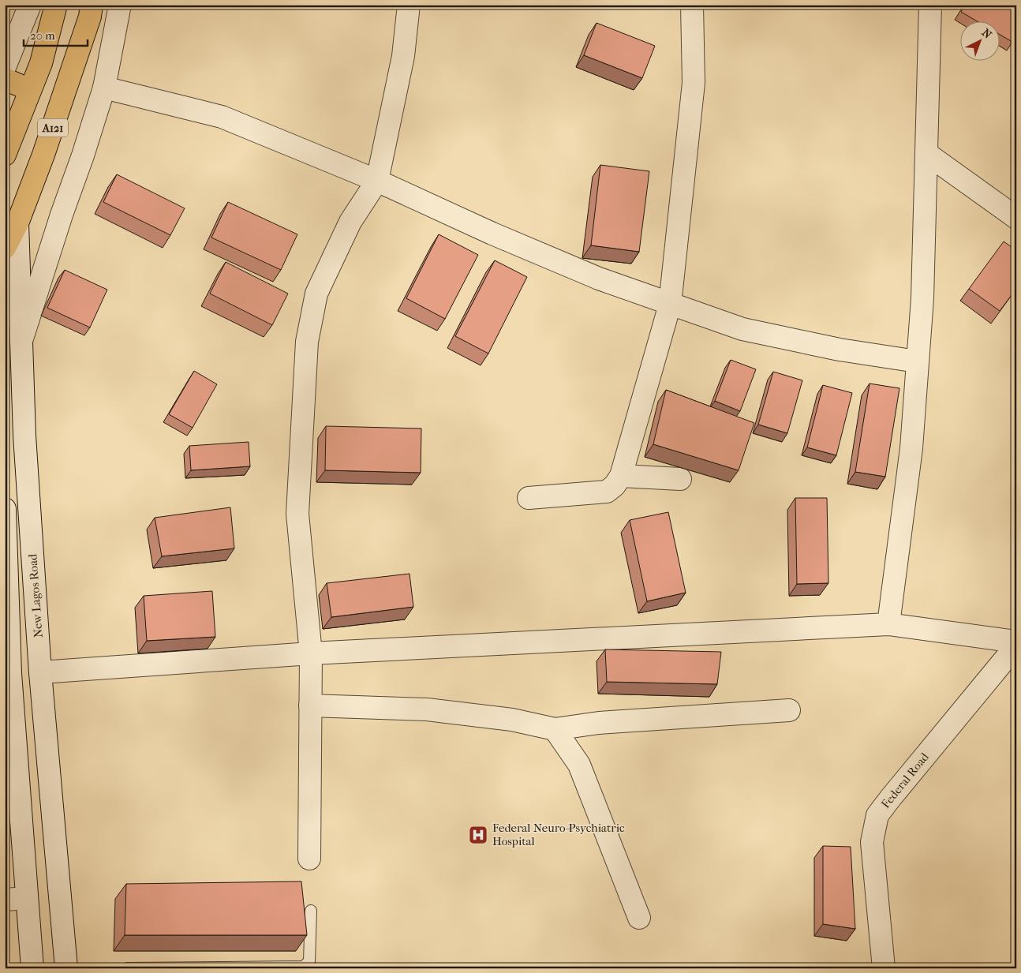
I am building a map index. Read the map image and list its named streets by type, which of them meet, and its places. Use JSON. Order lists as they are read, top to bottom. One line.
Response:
{"streets":{"highway":["A121"],"street":["New Lagos Road","Federal Road"]},"crossings":[["A121","New Lagos Road"]],"places":{"hospital":["Federal Neuro-Psychiatric Hospital"]},"scale_bar":"20 m","north":"top right"}
